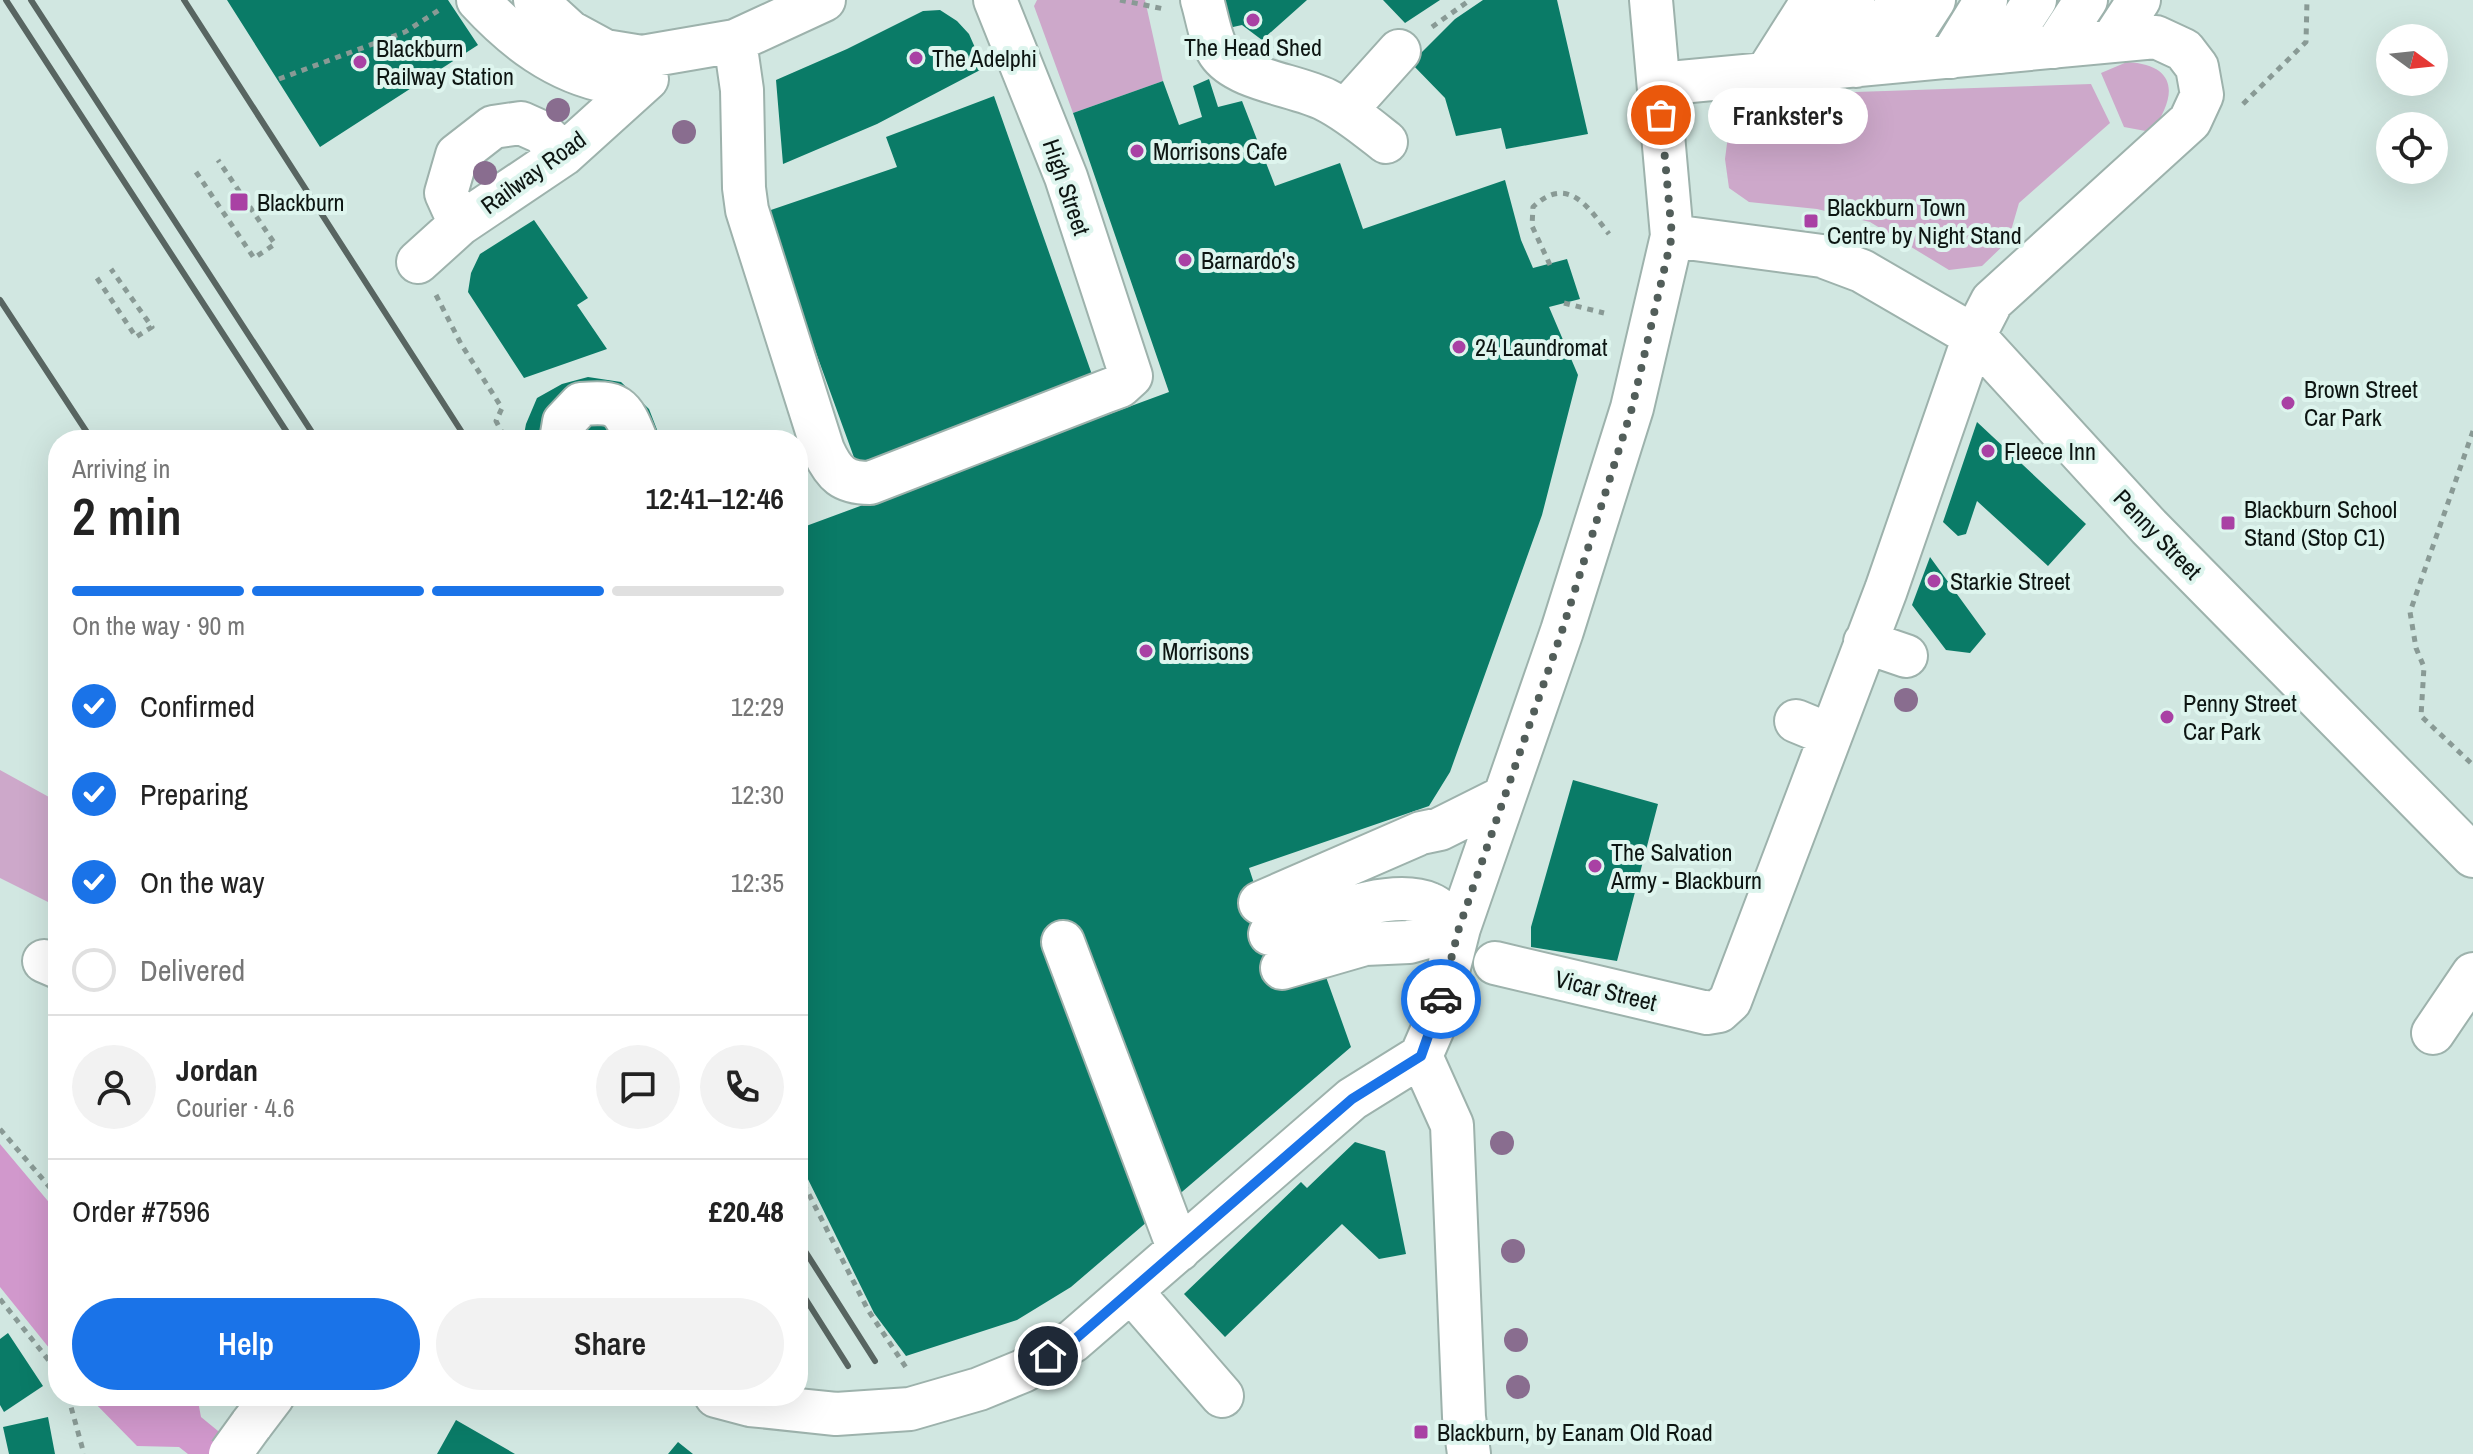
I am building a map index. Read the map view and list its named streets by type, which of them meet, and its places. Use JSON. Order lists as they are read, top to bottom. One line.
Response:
{"streets":{"street":["Railway Road","High Street","Penny Street","Vicar Street"]},"places":{"other":["The Head Shed","The Adelphi","Blackburn Railway Station","Frankster's","Morrisons Cafe","Barnardo's","24 Laundromat","Brown Street Car Park","Fleece Inn","Starkie Street","Morrisons","Penny Street Car Park","The Salvation Army - Blackburn"],"transit":["Blackburn","Blackburn Town Centre by Night Stand","Blackburn School Stand (Stop C1)","Blackburn, by Eanam Old Road"]},"north":"right","page":{"bubble":"Frankster's","heading":["2 min","Arriving in","12:41–12:46"],"panel":["Jordan","Courier · 4.6","Order #7596","£20.48"],"bar":"On the way · 90 m","list":[["Confirmed","12:29"],["Preparing","12:30"],["On the way","12:35"],"Delivered"],"buttons":["Help","Share"]}}
